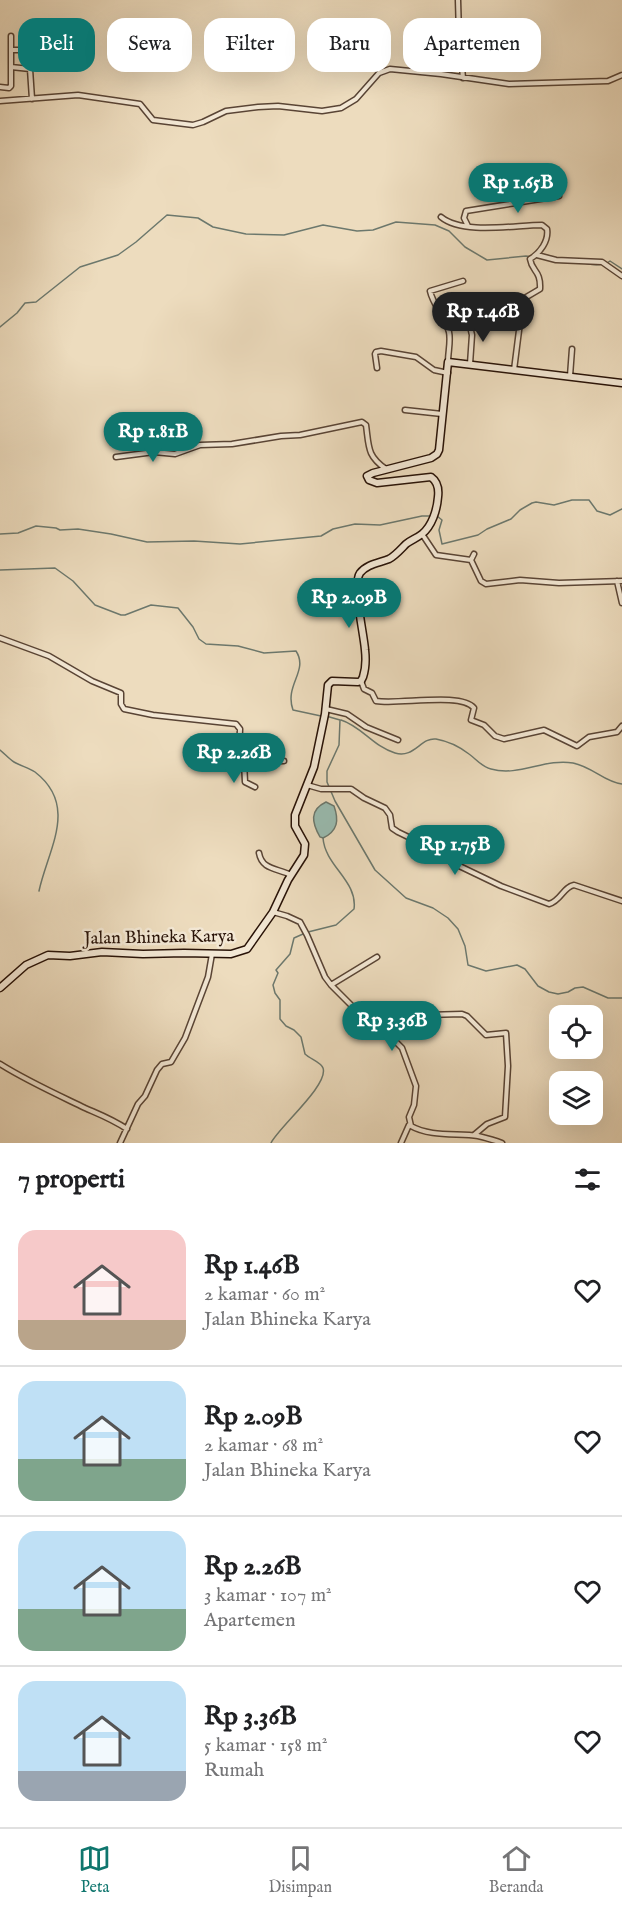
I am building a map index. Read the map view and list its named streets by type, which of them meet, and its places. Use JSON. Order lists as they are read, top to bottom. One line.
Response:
{"streets":{"street":["Jalan Bhineka Karya"]},"page":{"chip":["Beli","Sewa","Filter","Baru","Apartemen"],"price":["Rp 1.65B","Rp 1.46B","Rp 1.81B","Rp 2.09B","Rp 2.26B","Rp 1.75B","Rp 3.36B"],"heading":"7 properti","list":[{"name":"Rp 1.46B","note":"2 kamar · 60 m² · Jalan Bhineka Karya"},{"name":"Rp 2.09B","note":"2 kamar · 68 m² · Jalan Bhineka Karya"},{"name":"Rp 2.26B","note":"3 kamar · 107 m² · Apartemen"},{"name":"Rp 3.36B","note":"5 kamar · 158 m² · Rumah"}],"tabs":["Peta","Disimpan","Beranda"]}}
